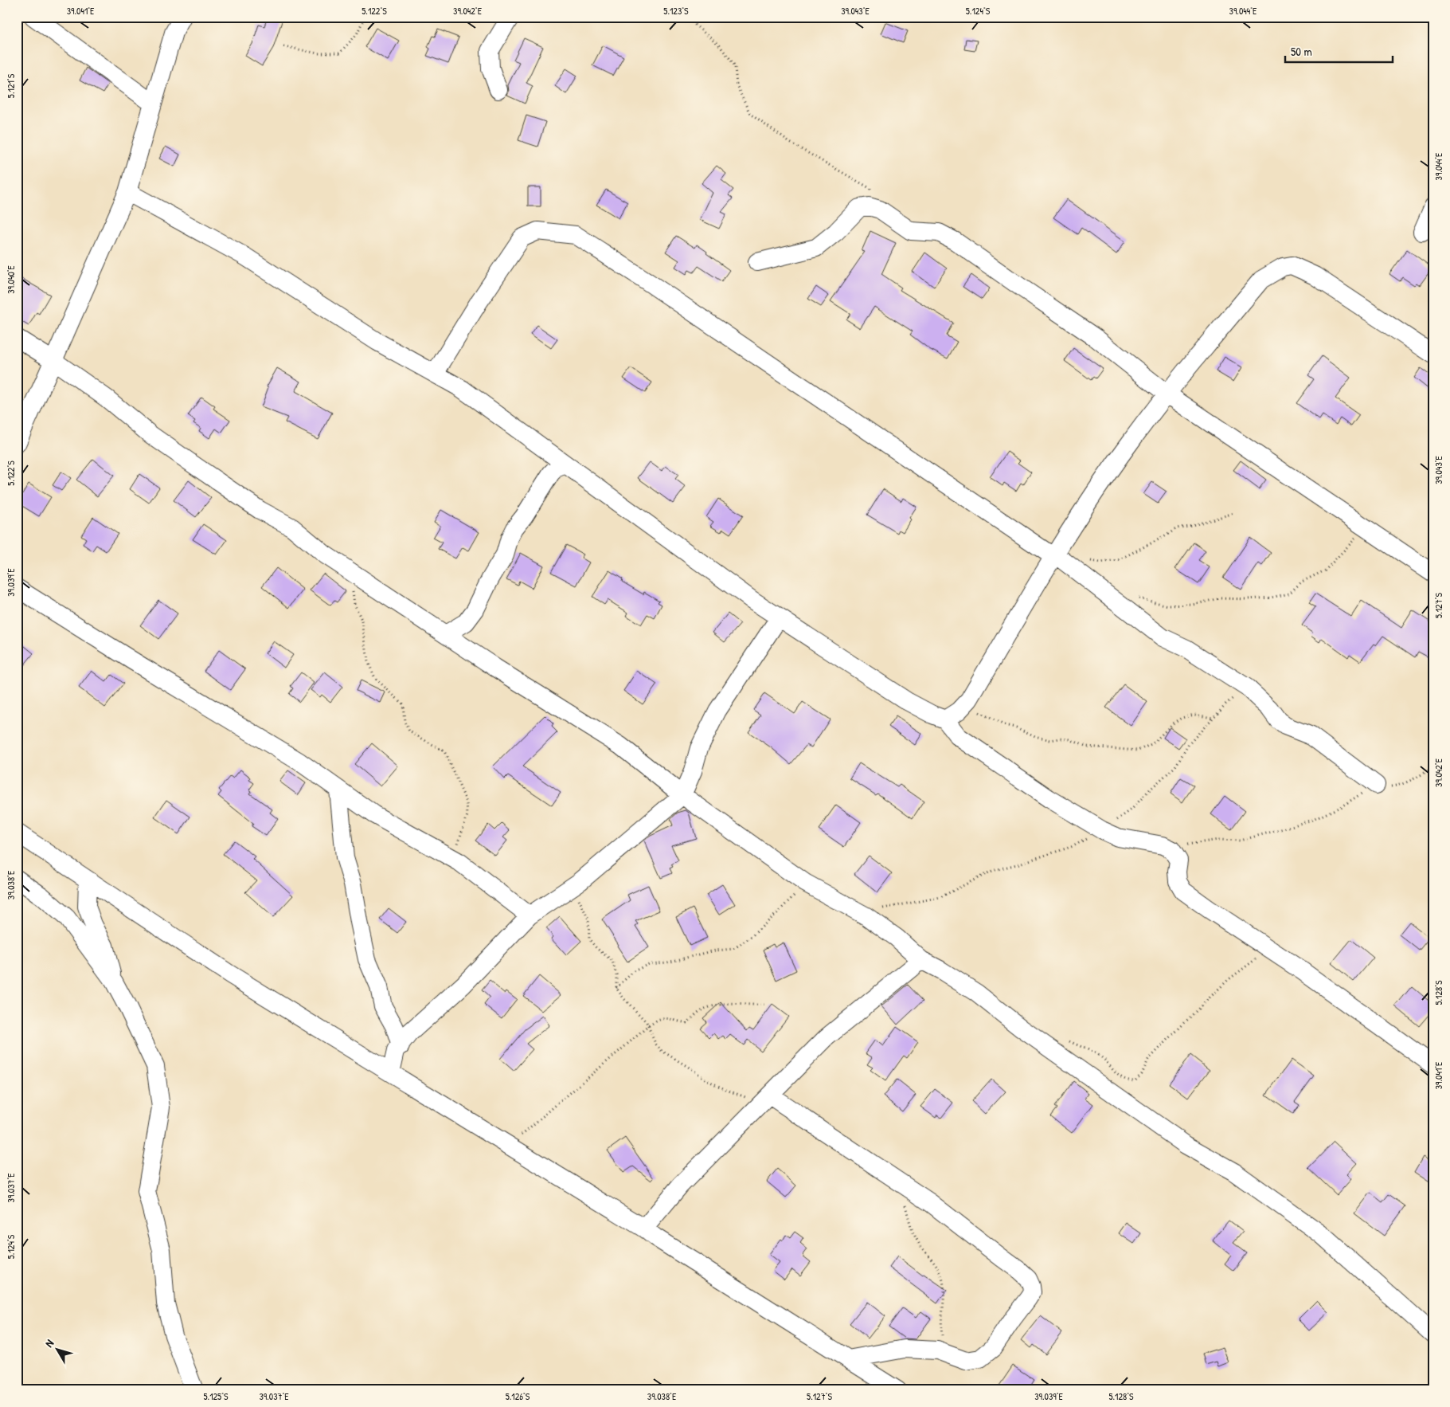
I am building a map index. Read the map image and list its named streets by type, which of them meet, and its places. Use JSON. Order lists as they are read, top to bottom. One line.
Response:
{"scale_bar":"50 m","north":"top left","coordinates":["39.041°E","5.122°S","39.042°E","5.123°S","39.043°E","5.124°S","39.044°E","5.121°S","39.040°E","39.039°E","5.127°S","39.038°E","5.128°S","39.037°E","5.125°S","5.126°S"]}
